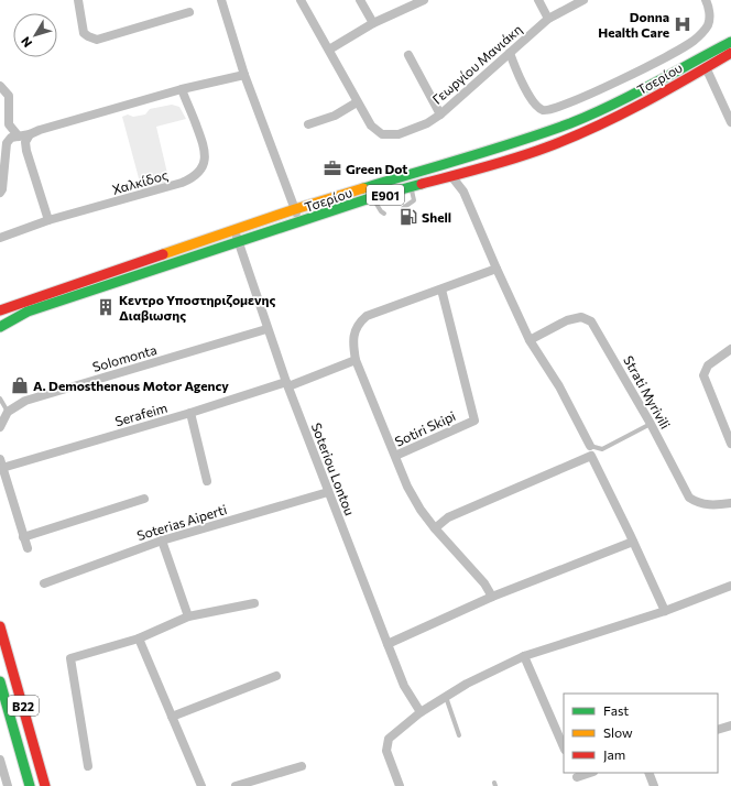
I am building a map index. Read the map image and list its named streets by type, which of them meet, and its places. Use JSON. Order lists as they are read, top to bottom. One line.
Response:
{"streets":{"main road":["Τσερίου","E901","B22"],"street":["Γεωργίου Μανιάκη","Χαλκίδος","Solomonta","Strati Myrivili","Serafeim","Sotiri Skipi","Soteriou Lontou","Soterias Aiperti"]},"crossings":[["Τσερίου","Soteriou Lontou"],["Solomonta","Soteriou Lontou"],["Serafeim","Soteriou Lontou"],["Soteriou Lontou","Soterias Aiperti"]],"places":{"hospital":["Donna Health Care"],"office":["Green Dot"],"fuel station":["Shell"],"building":["Κεντρο Υποστηριζομενης Διαβιωσης"],"shop":["A. Demosthenous Motor Agency"]},"legend":["Fast","Slow","Jam"],"north":"bottom left"}
